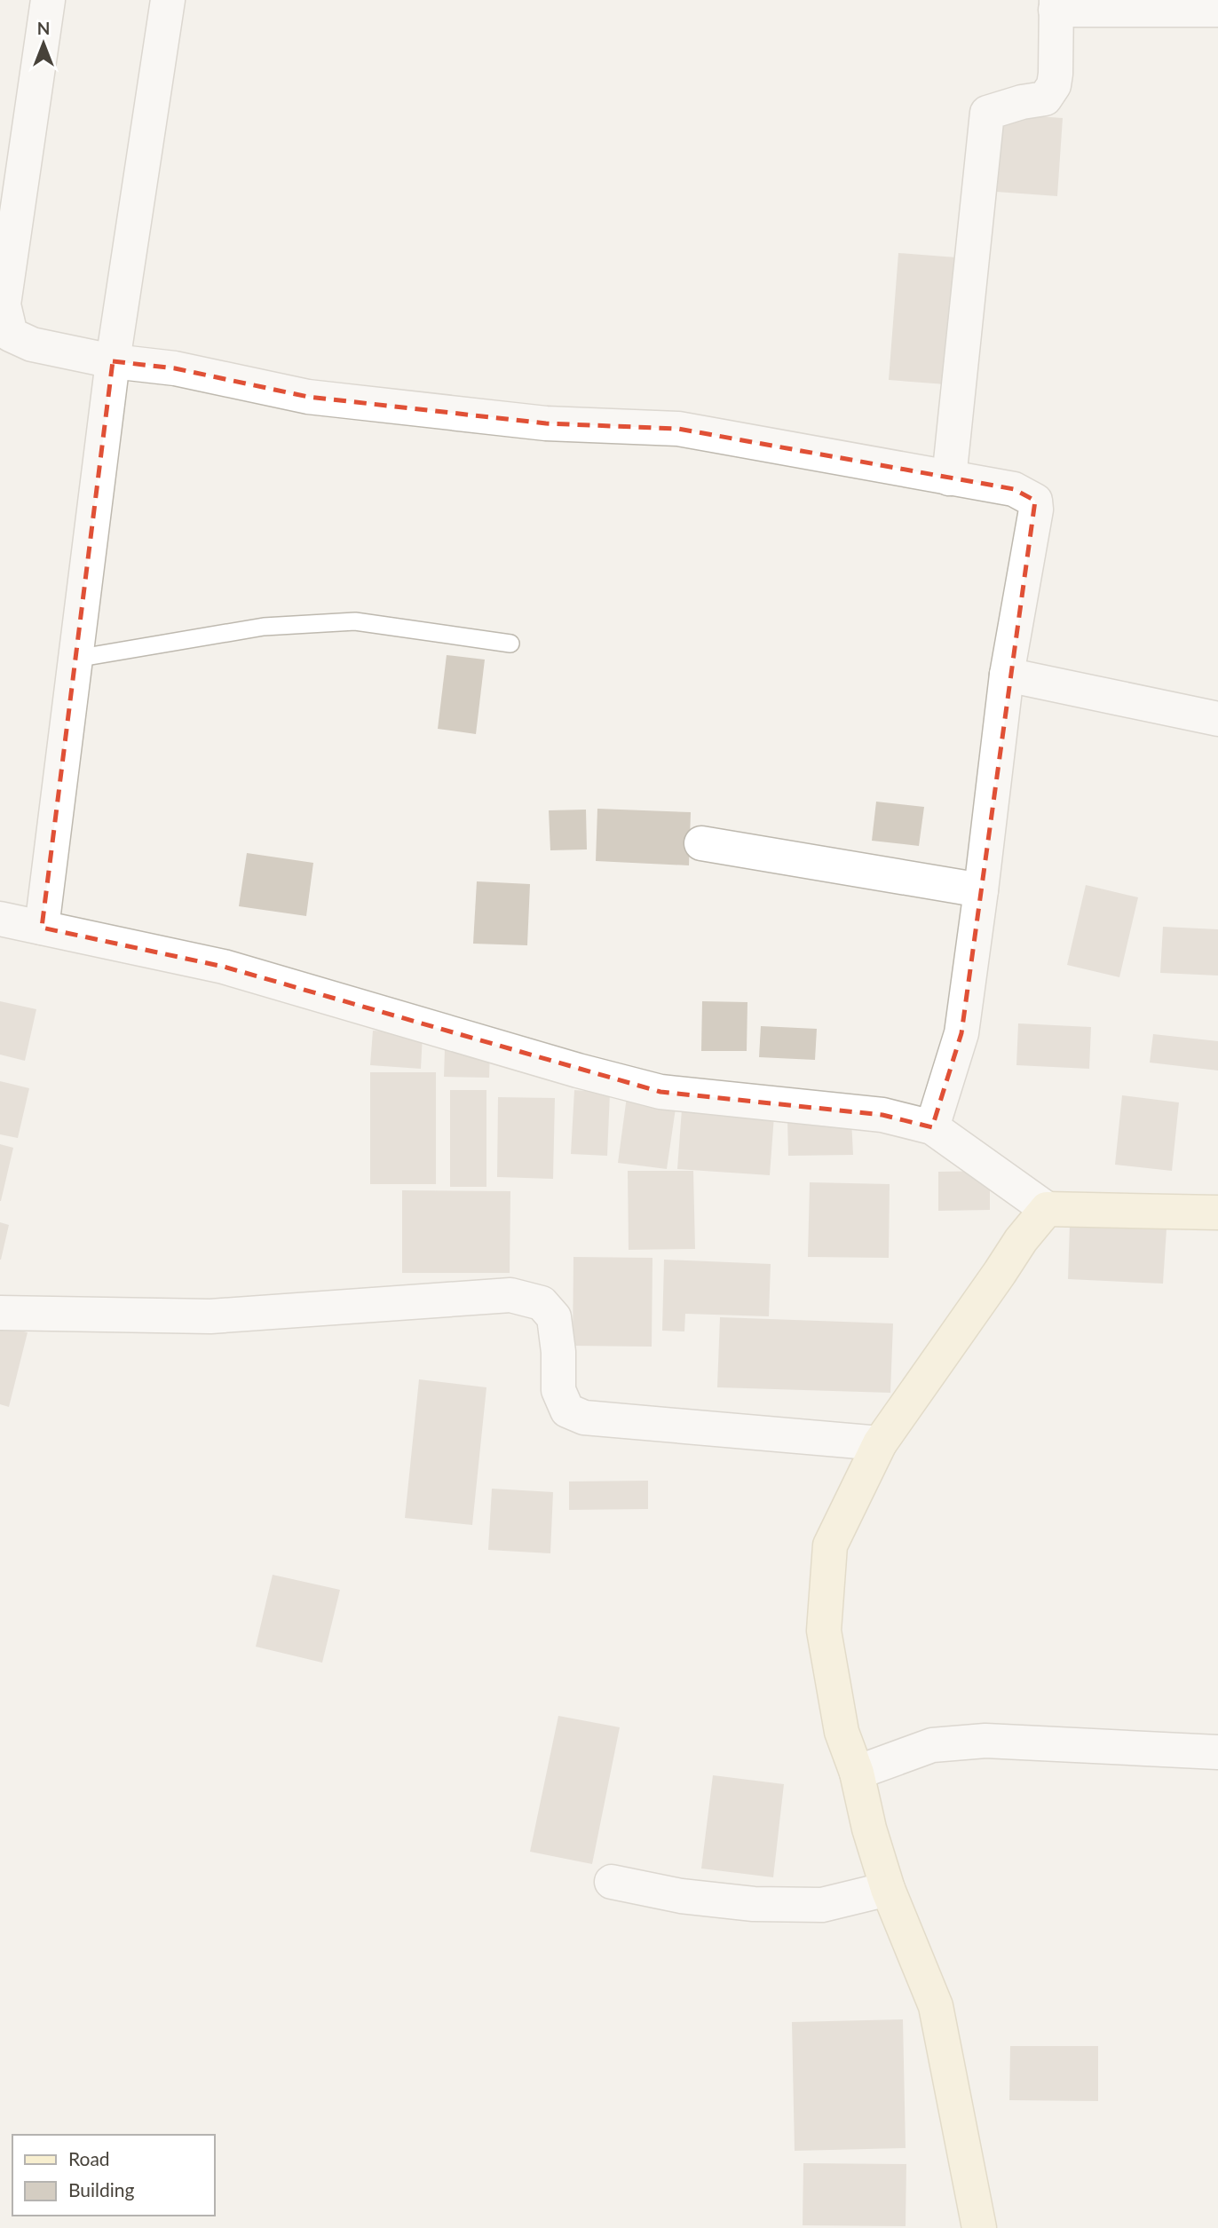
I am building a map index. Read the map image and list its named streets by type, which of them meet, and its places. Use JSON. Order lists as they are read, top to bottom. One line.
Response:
{"legend":["Road","Building"],"north":"top"}
